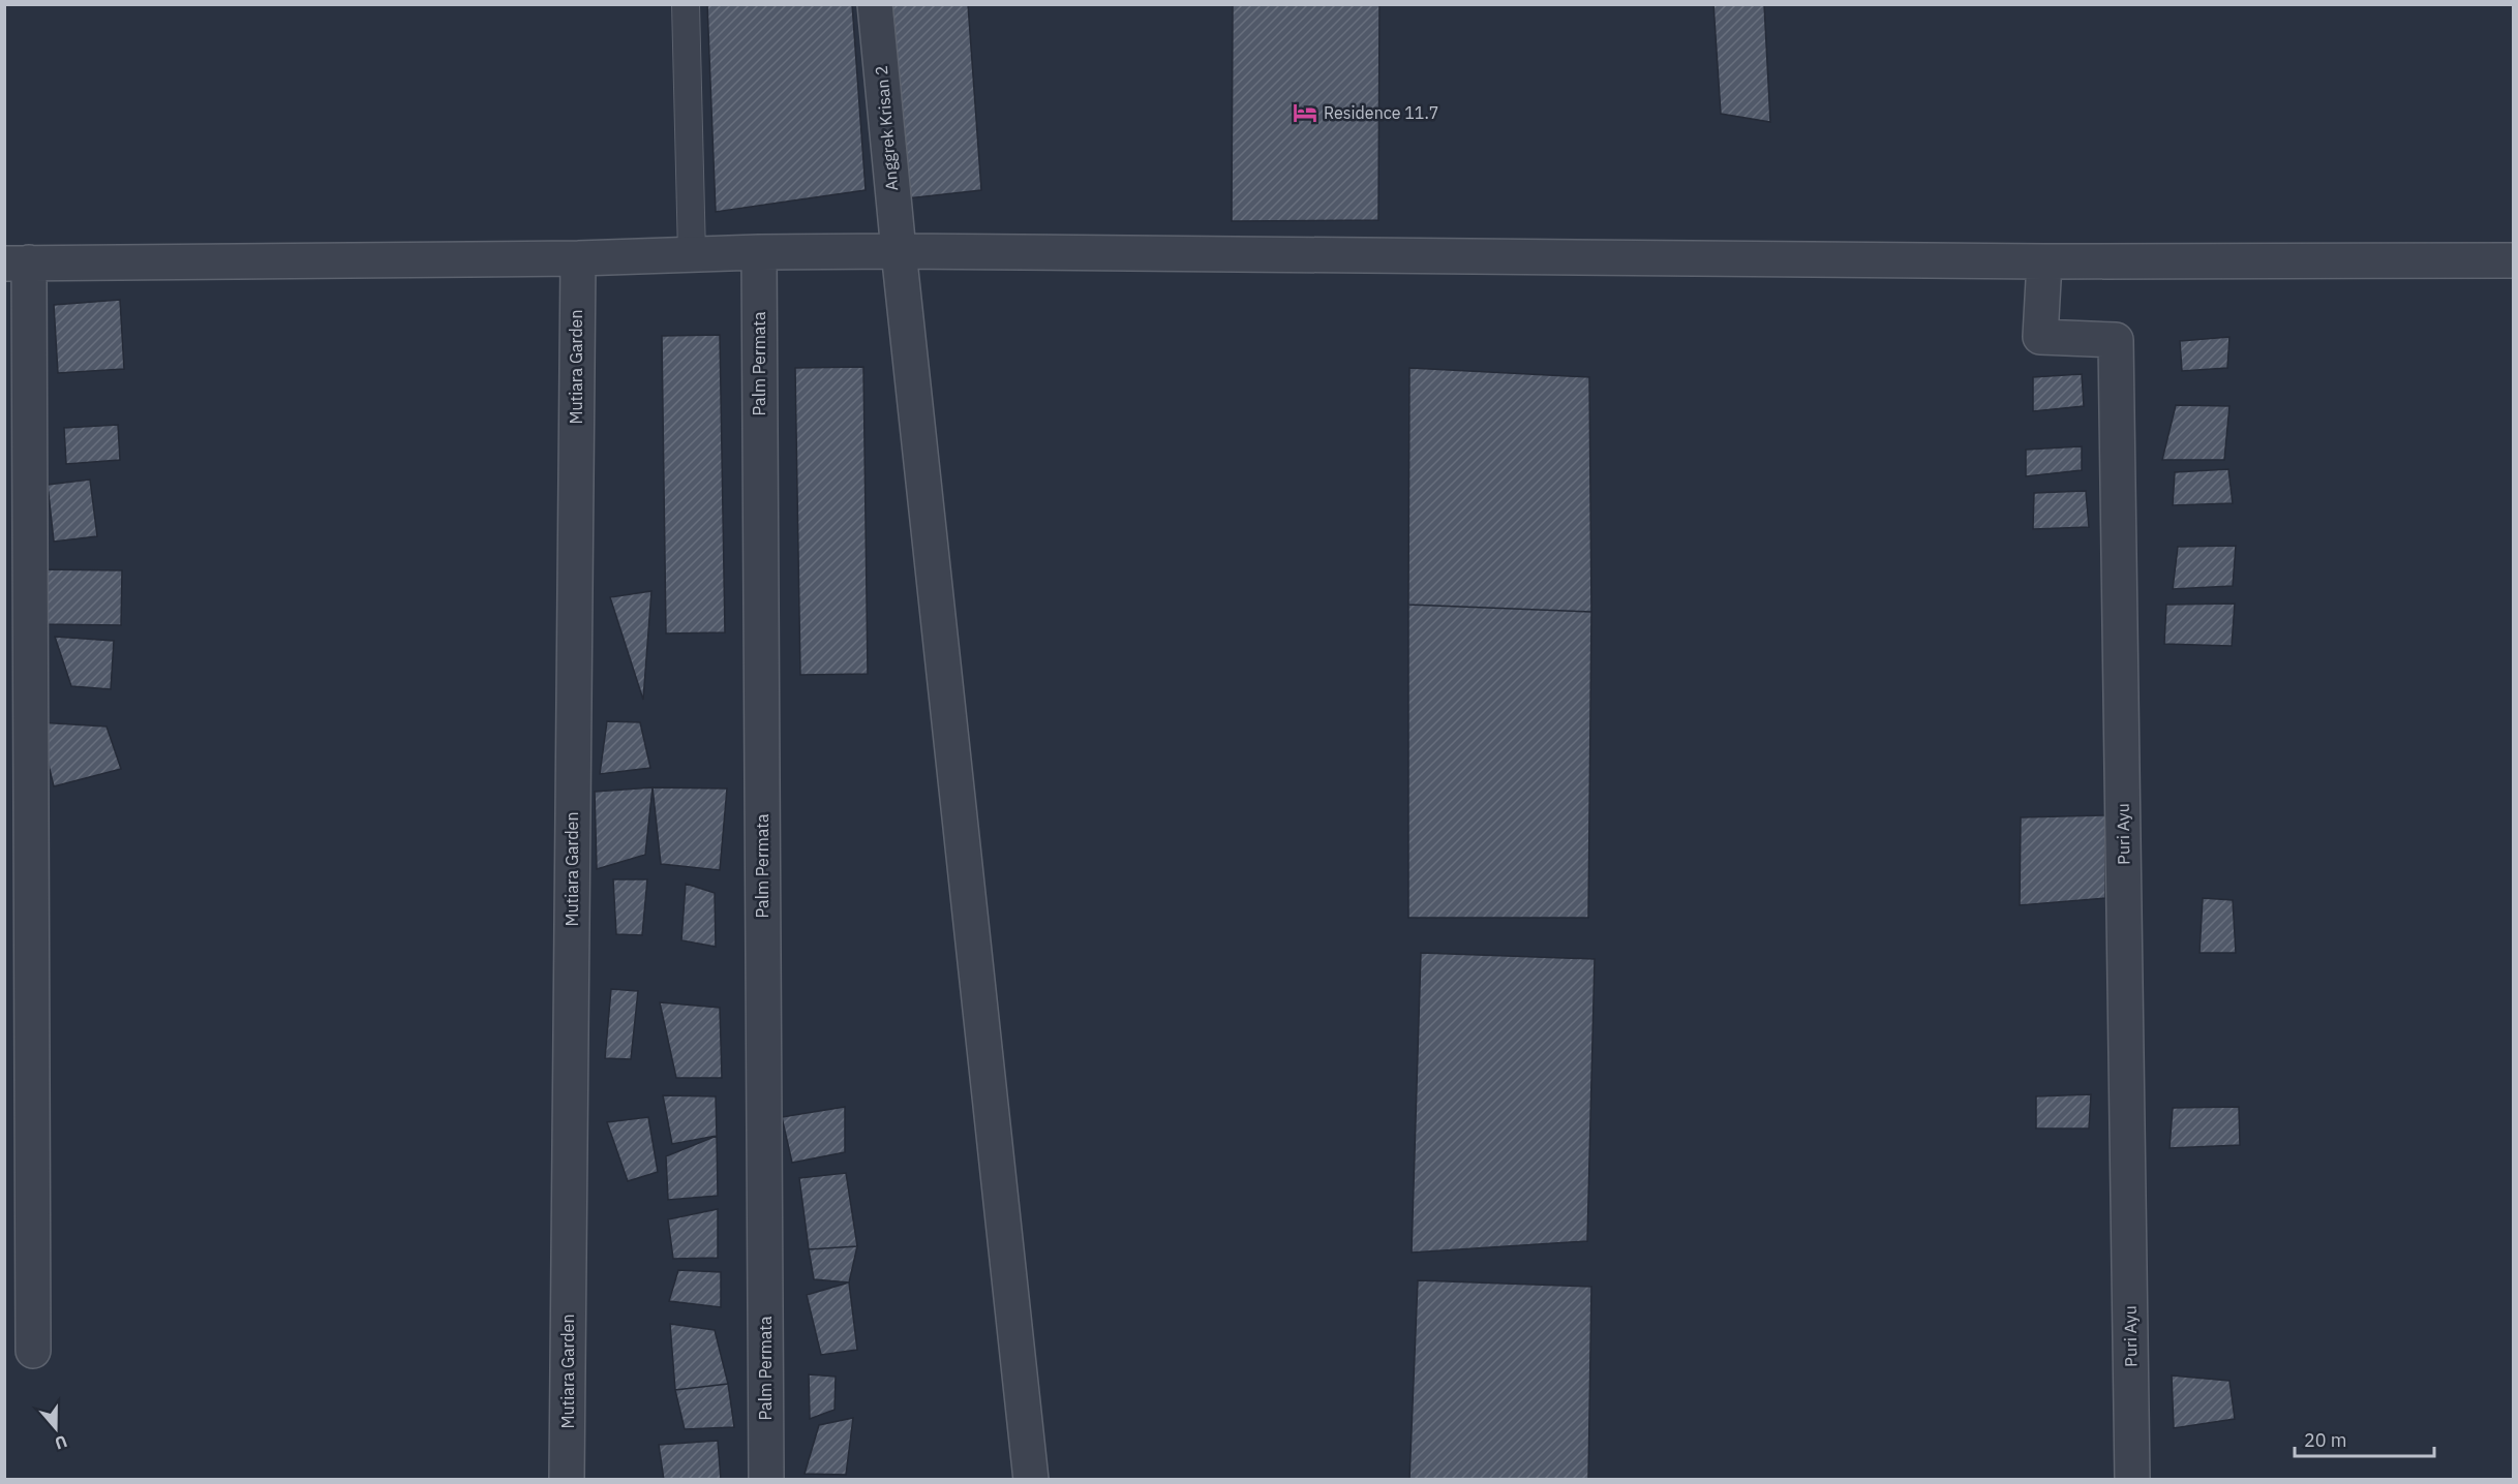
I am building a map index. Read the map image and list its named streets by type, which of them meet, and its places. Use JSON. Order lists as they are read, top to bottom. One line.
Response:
{"streets":{"street":["Anggrek Krisan 2","Palm Permata","Mutiara Garden","Puri Ayu"]},"places":{"hotel":["Residence 11.7"]},"scale_bar":"20 m","north":"bottom"}
